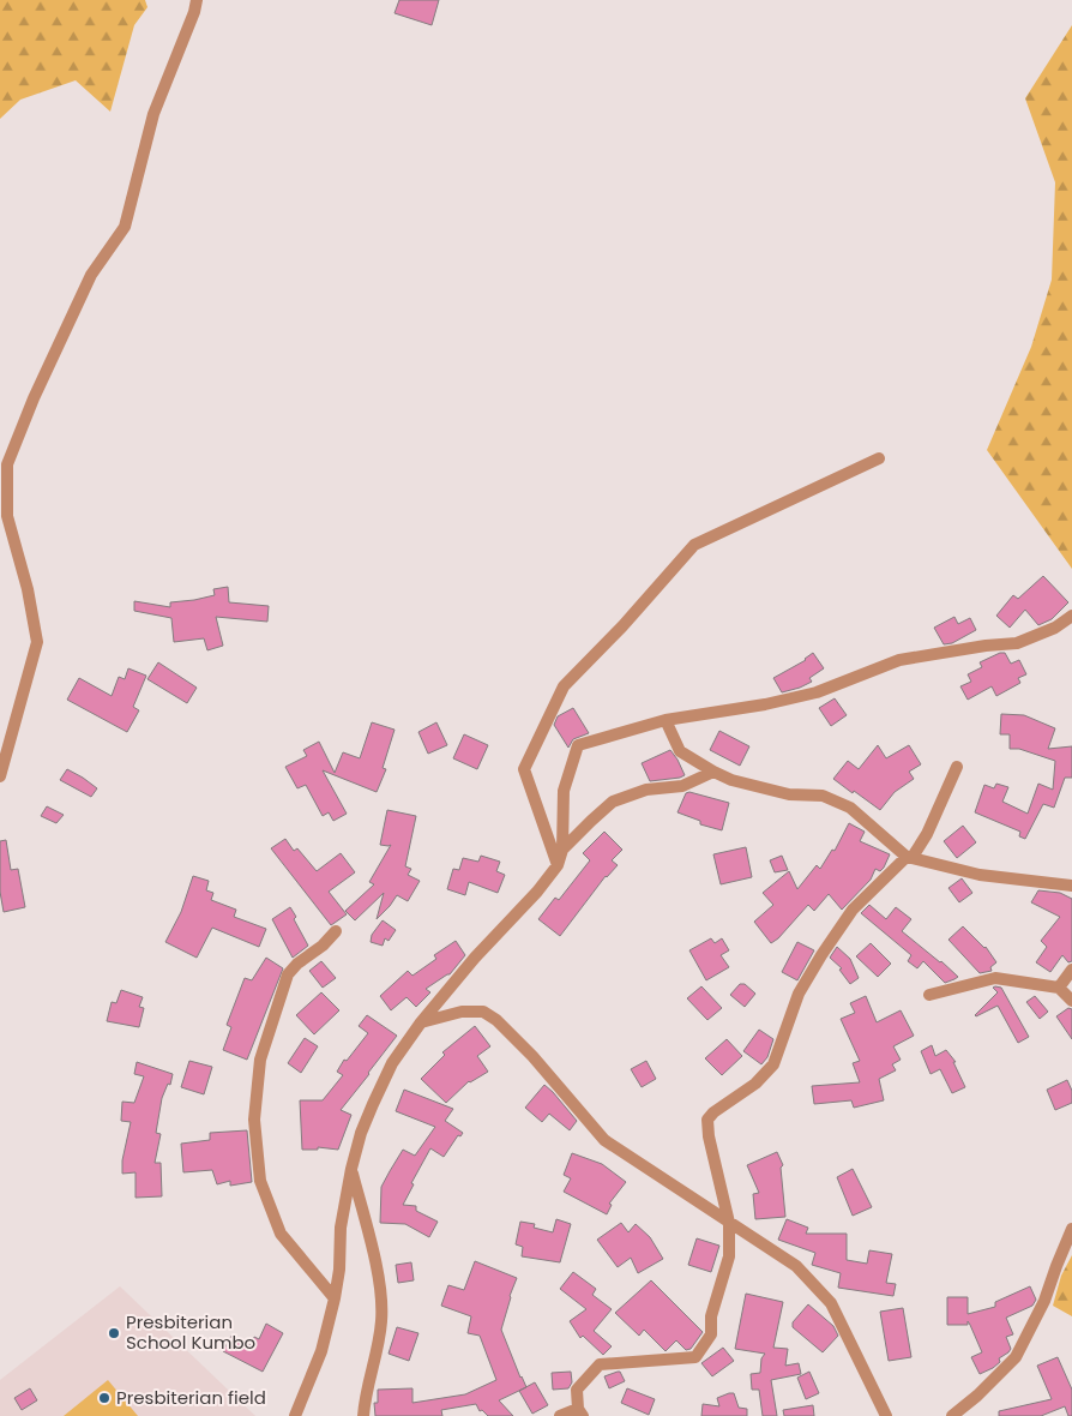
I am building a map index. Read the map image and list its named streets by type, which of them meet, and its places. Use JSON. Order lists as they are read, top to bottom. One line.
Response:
{"places":["Presbiterian School Kumbo","Presbiterian field"]}
